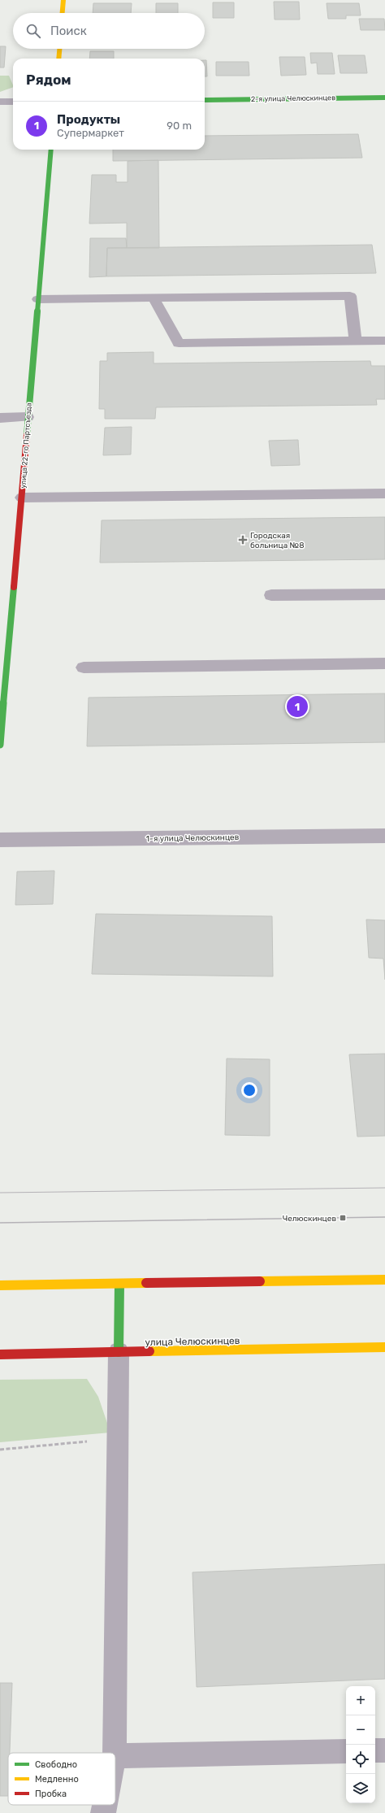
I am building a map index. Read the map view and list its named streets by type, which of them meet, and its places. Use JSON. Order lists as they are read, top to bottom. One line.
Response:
{"streets":{"street":["2-я улица Челюскинцев","улица 22-го Партсъезда","1-я улица Челюскинцев","улица Челюскинцев"]},"places":{"health":["Городская больница №8"],"transit":["Челюскинцев"]},"legend":["Свободно","Медленно","Пробка"],"page":{"search":"Поиск","heading":"Рядом","list":[{"mark":"1","name":"Продукты","note":"Супермаркет","value":"90 m"}],"pins":"1","map_buttons":["+","−"]}}
